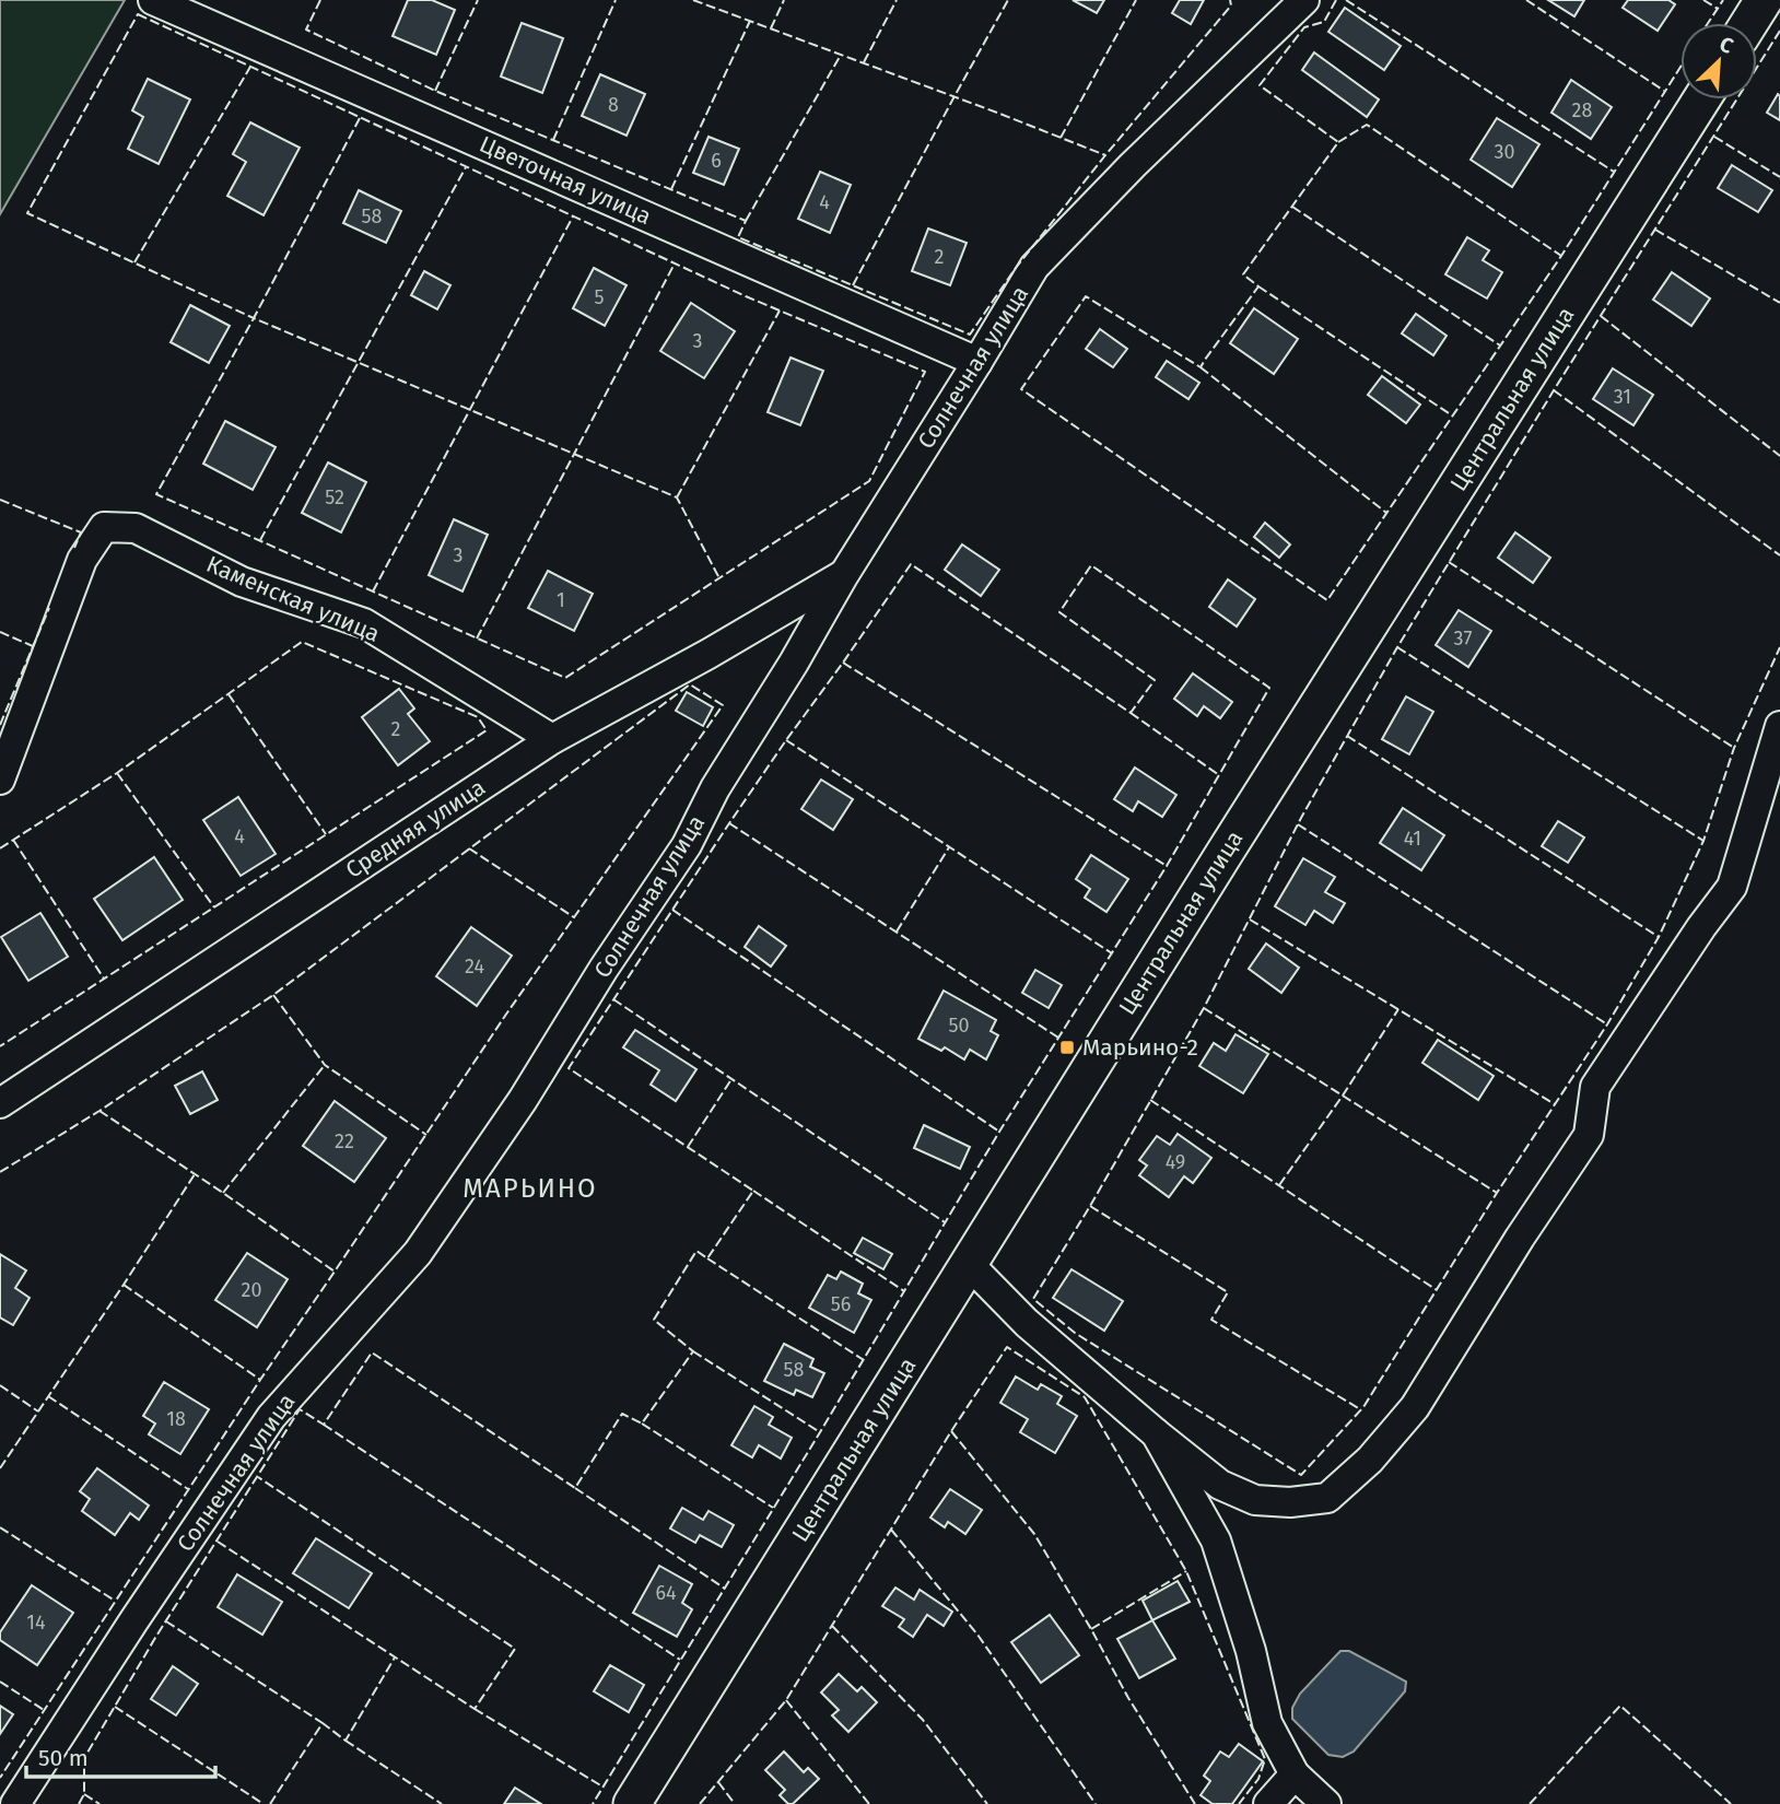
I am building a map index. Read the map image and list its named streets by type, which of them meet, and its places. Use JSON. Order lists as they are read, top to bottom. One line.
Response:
{"streets":{"main road":["Центральная улица"],"street":["Цветочная улица","Солнечная улица","Каменская улица","Средняя улица"]},"crossings":[["Цветочная улица","Солнечная улица"],["Солнечная улица","Средняя улица"],["Каменская улица","Средняя улица"]],"districts":["МАРЬИНО"],"places":{"transit":["Марьино-2"]},"house_numbers":["8","28","30","6","4","58","2","5","3","31","52","3","1","37","2","4","41","24","50","22","49","20","56","58","18","64","14"],"scale_bar":"50 m","north":"top right"}
